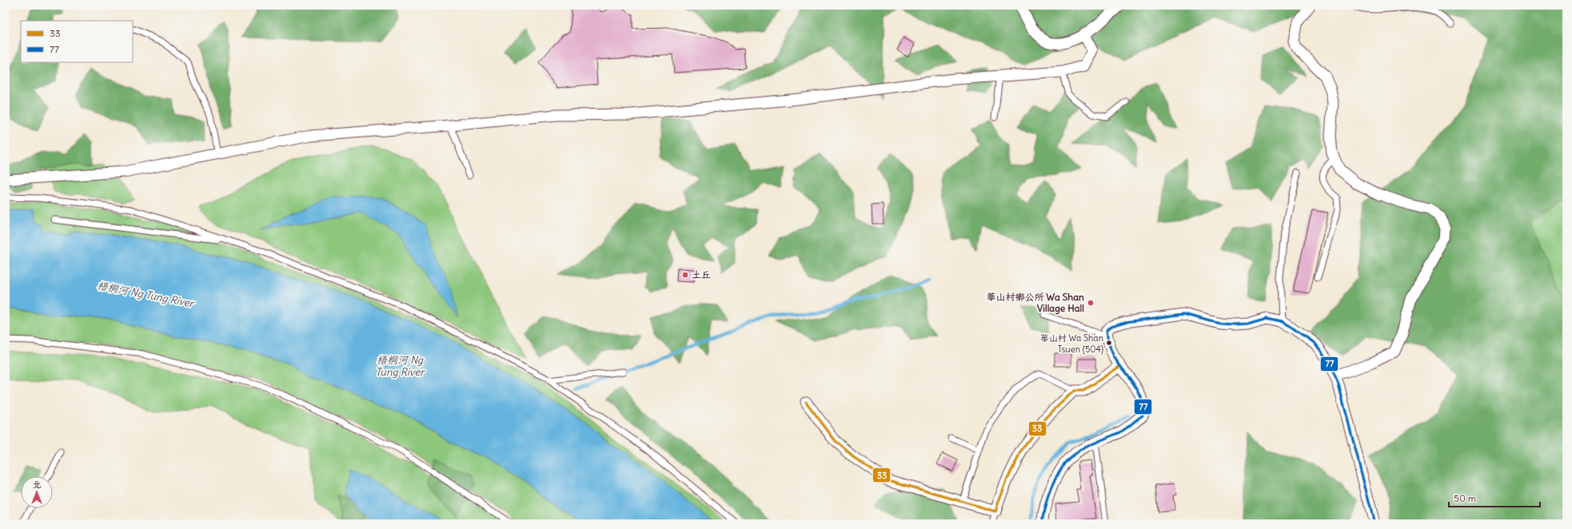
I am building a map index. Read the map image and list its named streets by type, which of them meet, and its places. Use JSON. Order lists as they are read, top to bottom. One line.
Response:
{"water":["梧桐河 Ng Tung River"],"places":["土丘","華山村鄉公所 Wa Shan Village Hall","華山村 Wa Shan Tsuen (504)"],"lines":["transit line 77","transit line 33"],"legend":["33","77"],"scale_bar":"50 m","north":"top"}
